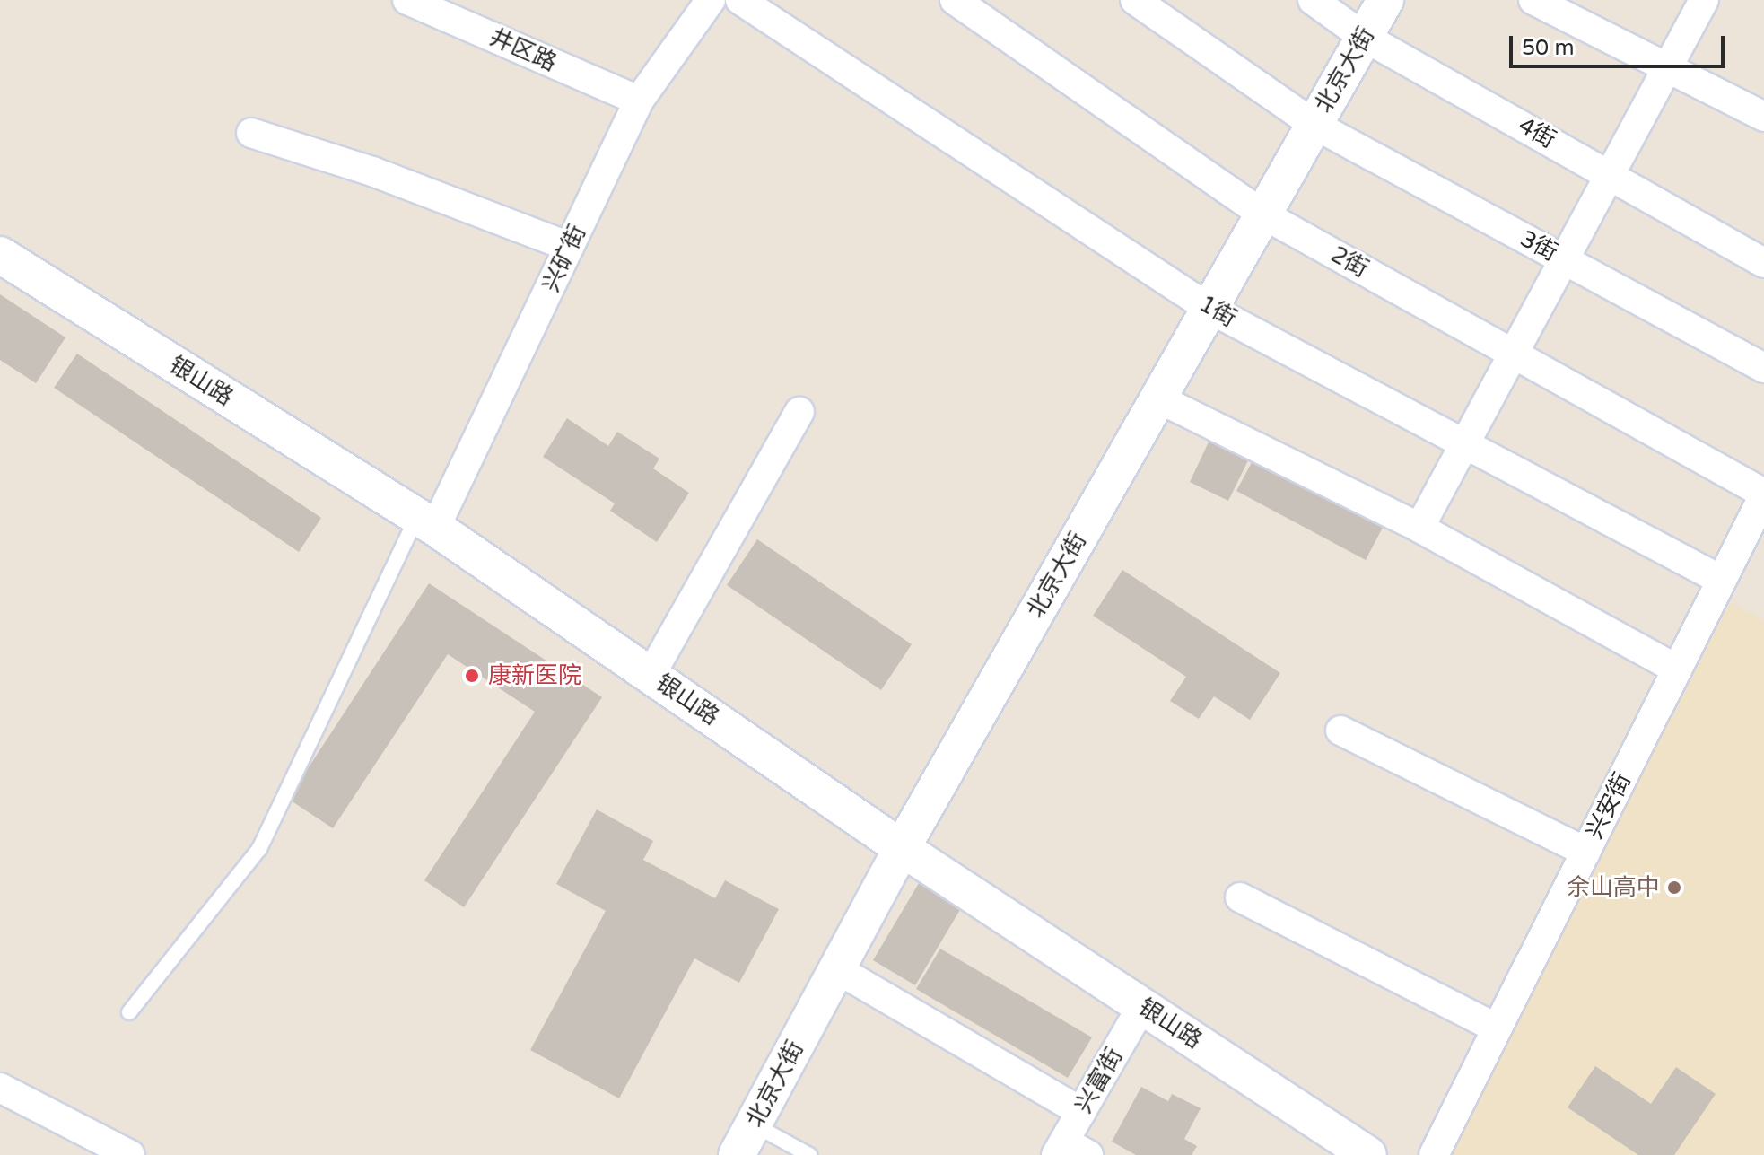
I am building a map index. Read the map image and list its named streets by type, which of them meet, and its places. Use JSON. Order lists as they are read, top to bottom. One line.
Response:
{"streets":{"street":["井区路","北京大街","4街","3街","兴矿街","2街","1街","银山路","兴安街","兴富街"]},"crossings":[["井区路","兴矿街"],["北京大街","4街"],["北京大街","3街"],["北京大街","2街"],["北京大街","1街"],["北京大街","银山路"],["兴矿街","银山路"],["2街","兴安街"],["1街","兴安街"],["银山路","兴富街"]],"places":["康新医院","余山高中"],"scale_bar":"50 m"}
